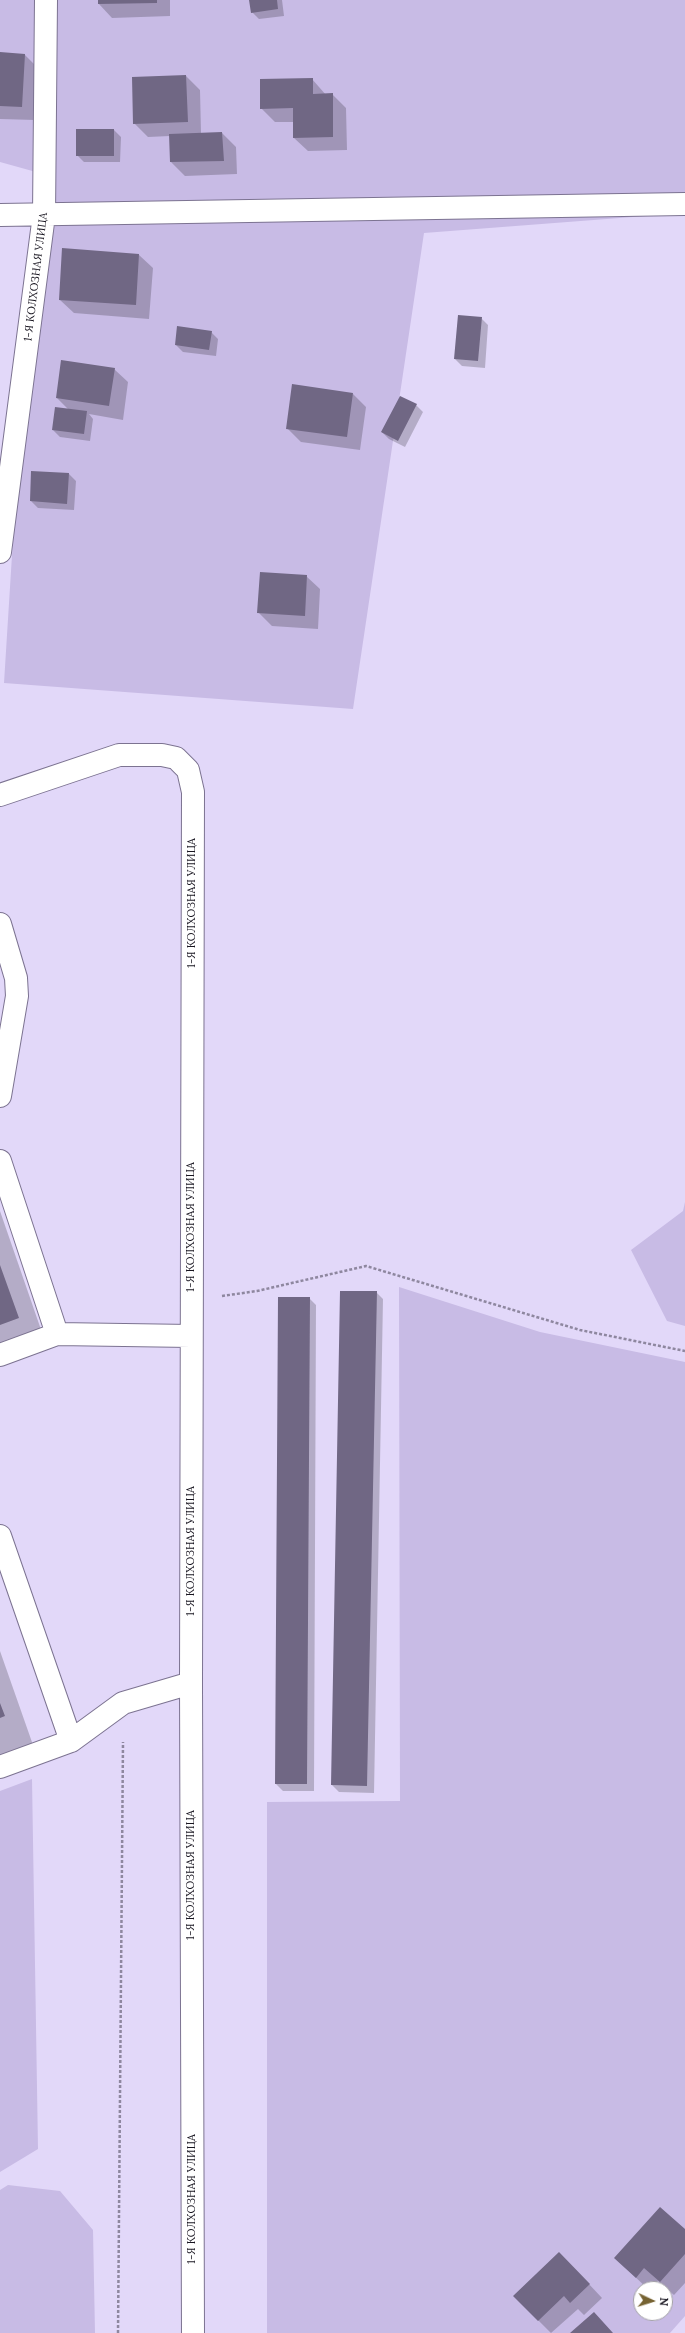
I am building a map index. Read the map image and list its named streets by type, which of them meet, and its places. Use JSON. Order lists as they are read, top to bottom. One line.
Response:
{"streets":{"street":["1-Я КОЛХОЗНАЯ УЛИЦА"]},"north":"right"}
